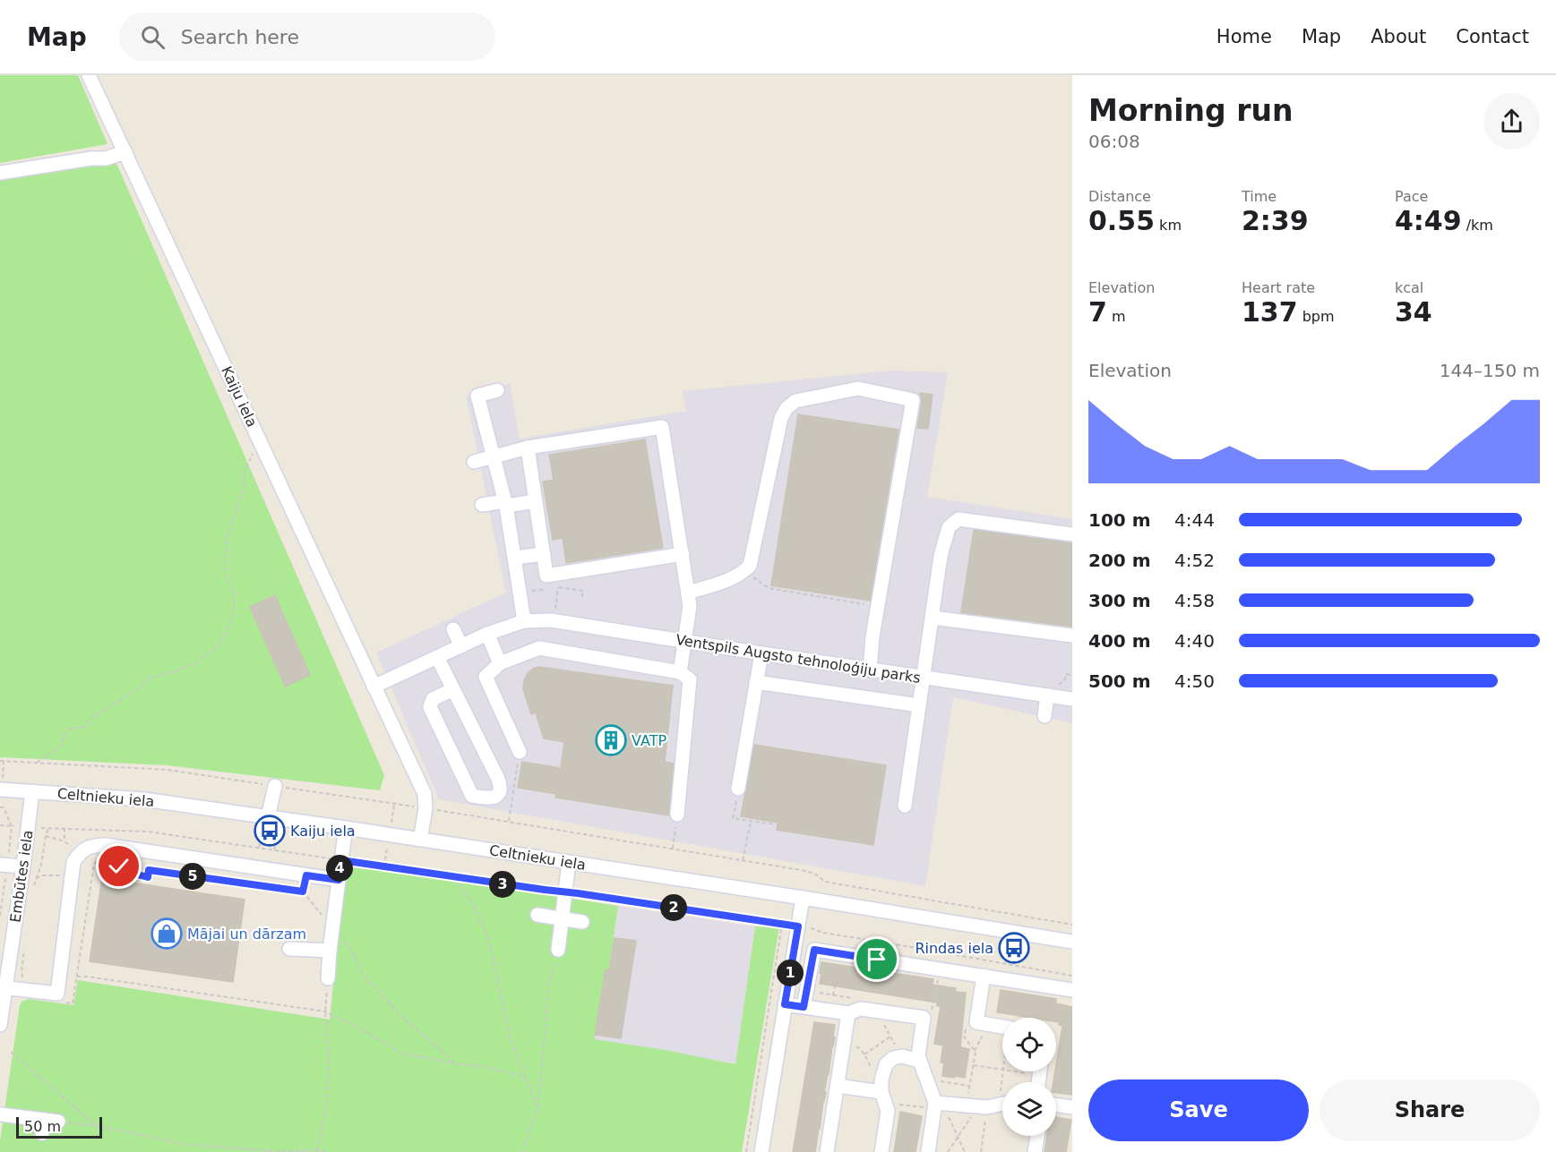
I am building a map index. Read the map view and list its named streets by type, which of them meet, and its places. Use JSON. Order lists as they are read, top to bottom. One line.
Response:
{"streets":{"street":["Kaiju iela","Ventspils Augsto tehnoloģiju parks","Celtnieku iela","Embūtes iela"]},"crossings":[["Kaiju iela","Ventspils Augsto tehnoloģiju parks"],["Kaiju iela","Celtnieku iela"],["Celtnieku iela","Embūtes iela"]],"places":{"building":["VATP"],"bus stop":["Kaiju iela","Rindas iela"],"shop":["Mājai un dārzam"]},"scale_bar":"50 m","page":{"header":"Map","search":"Search here","nav":["Home","Map","About","Contact"],"heading":["Morning run","06:08"],"stats":[["Distance","0.55 km"],["Time","2:39"],["Pace","4:49 /km"],["Elevation","7 m"],["Heart rate","137 bpm"],["kcal","34"]],"chart":["Elevation","144–150 m"],"list":[{"name":"100 m","note":"4:44"},{"name":"200 m","note":"4:52"},{"name":"300 m","note":"4:58"},{"name":"400 m","note":"4:40"},{"name":"500 m","note":"4:50"}],"pins":["4","5","3","2","1"],"buttons":["Save","Share"],"scale":"50 m"}}
